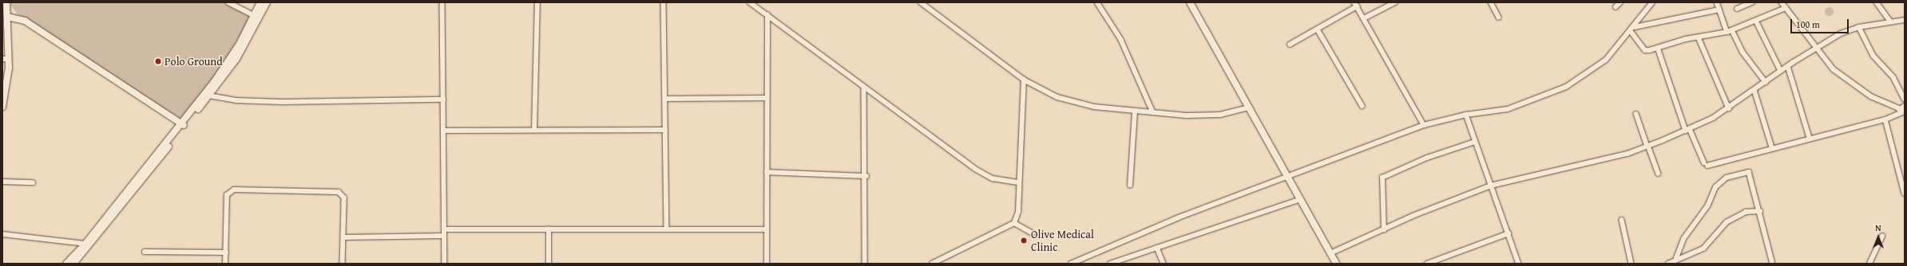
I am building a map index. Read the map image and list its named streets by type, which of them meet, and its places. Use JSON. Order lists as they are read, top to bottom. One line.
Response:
{"places":["Polo Ground","Olive Medical Clinic"],"scale_bar":"100 m","north":"top"}
